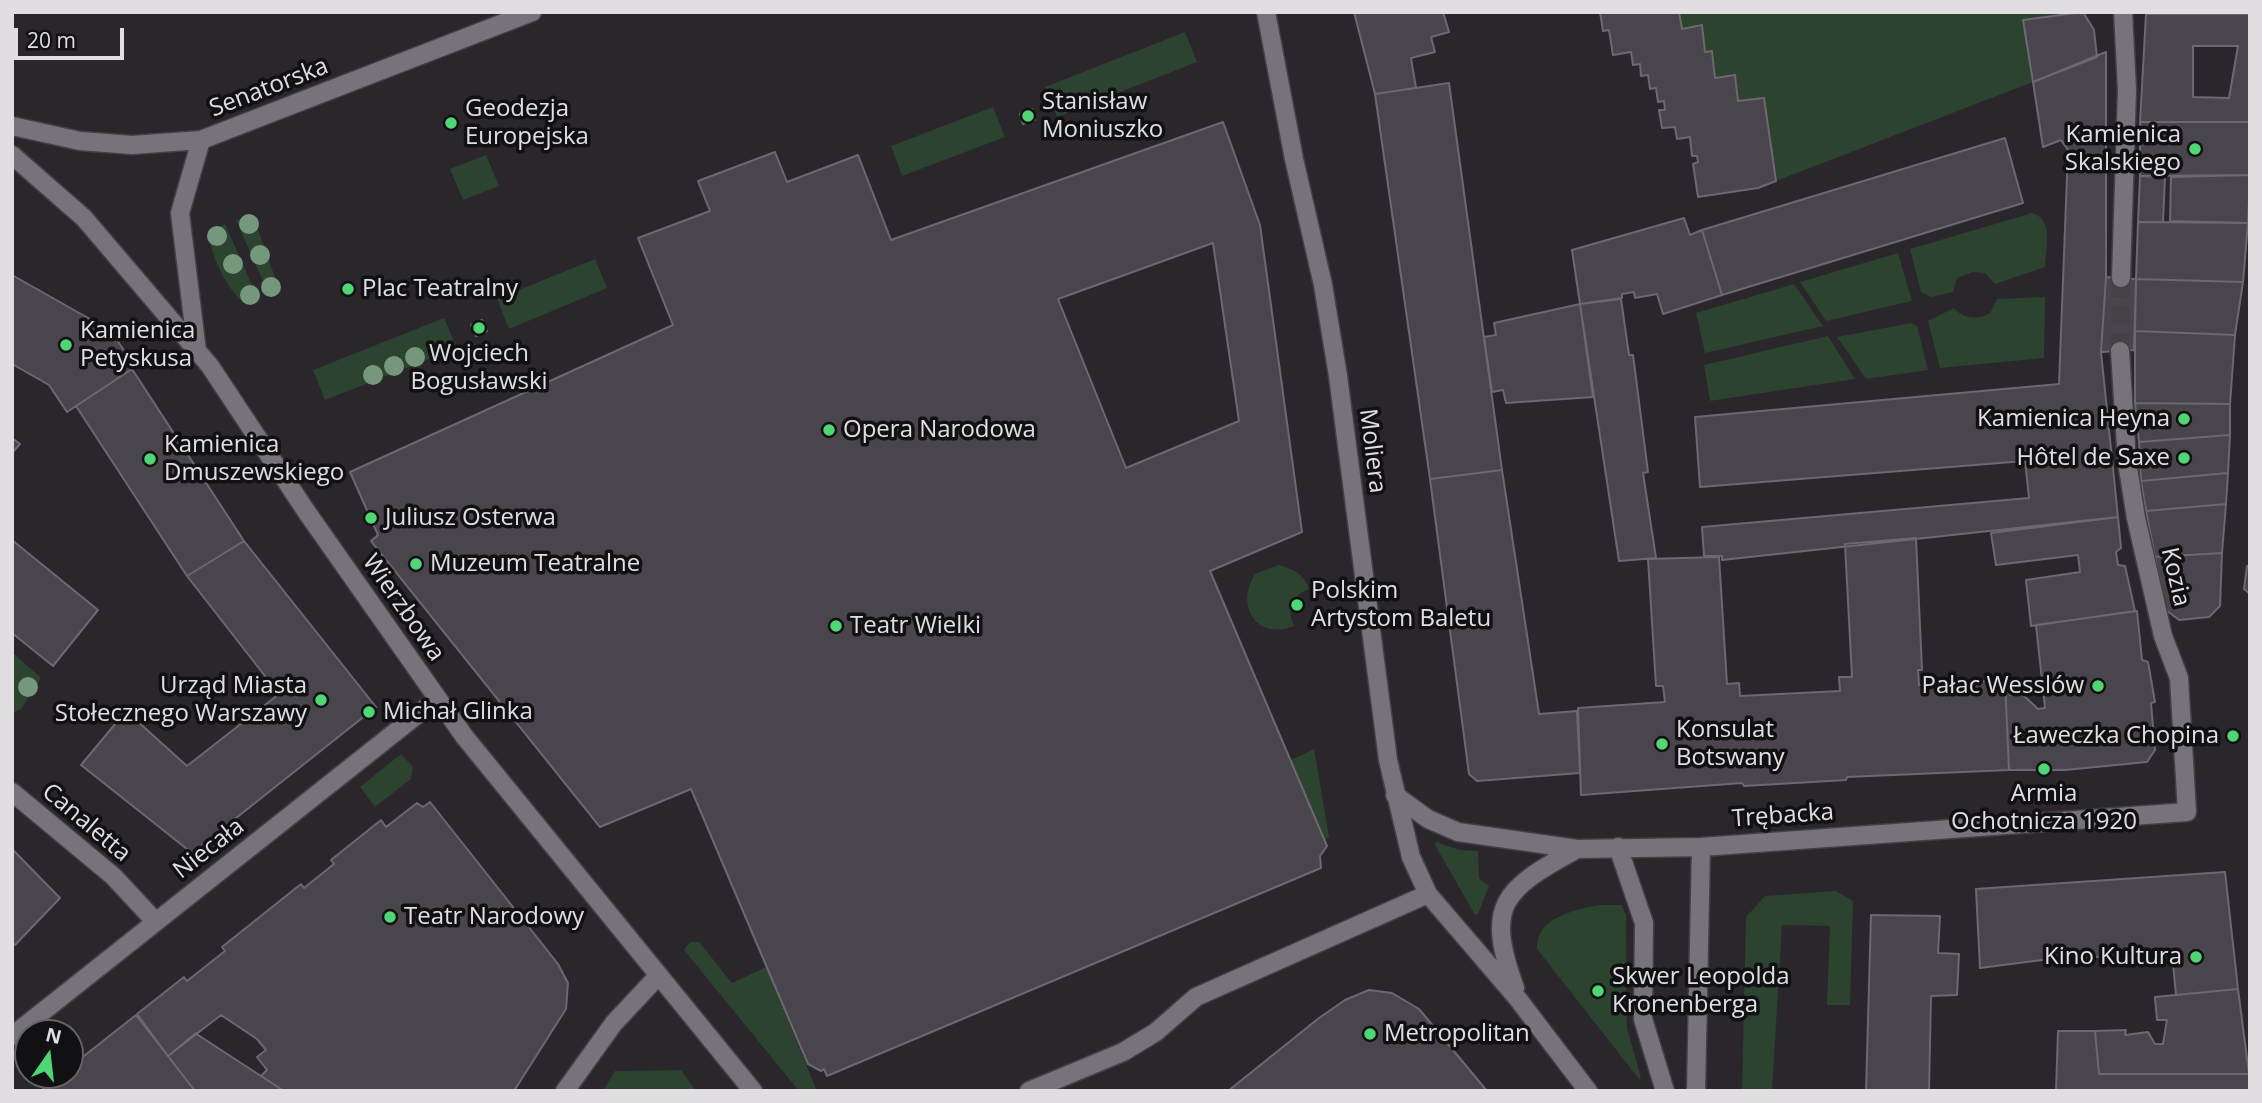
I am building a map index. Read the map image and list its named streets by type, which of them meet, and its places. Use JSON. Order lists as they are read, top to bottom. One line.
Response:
{"streets":{"street":["Senatorska","Moliera","Kozia","Wierzbowa","Trębacka","Canaletta","Niecała"]},"crossings":[["Moliera","Trębacka"],["Kozia","Trębacka"],["Wierzbowa","Niecała"],["Canaletta","Niecała"]],"places":["Stanisław Moniuszko","Geodezja Europejska","Kamienica Skalskiego","Plac Teatralny","Wojciech Bogusławski","Kamienica Petyskusa","Kamienica Heyna","Opera Narodowa","Hôtel de Saxe","Kamienica Dmuszewskiego","Juliusz Osterwa","Muzeum Teatralne","Polskim Artystom Baletu","Teatr Wielki","Pałac Wesslów","Urząd Miasta Stołecznego Warszawy","Michał Glinka","Ławeczka Chopina","Konsulat Botswany","Armia Ochotnicza 1920","Teatr Narodowy","Kino Kultura","Skwer Leopolda Kronenberga","Metropolitan"],"scale_bar":"20 m","north":"top"}
